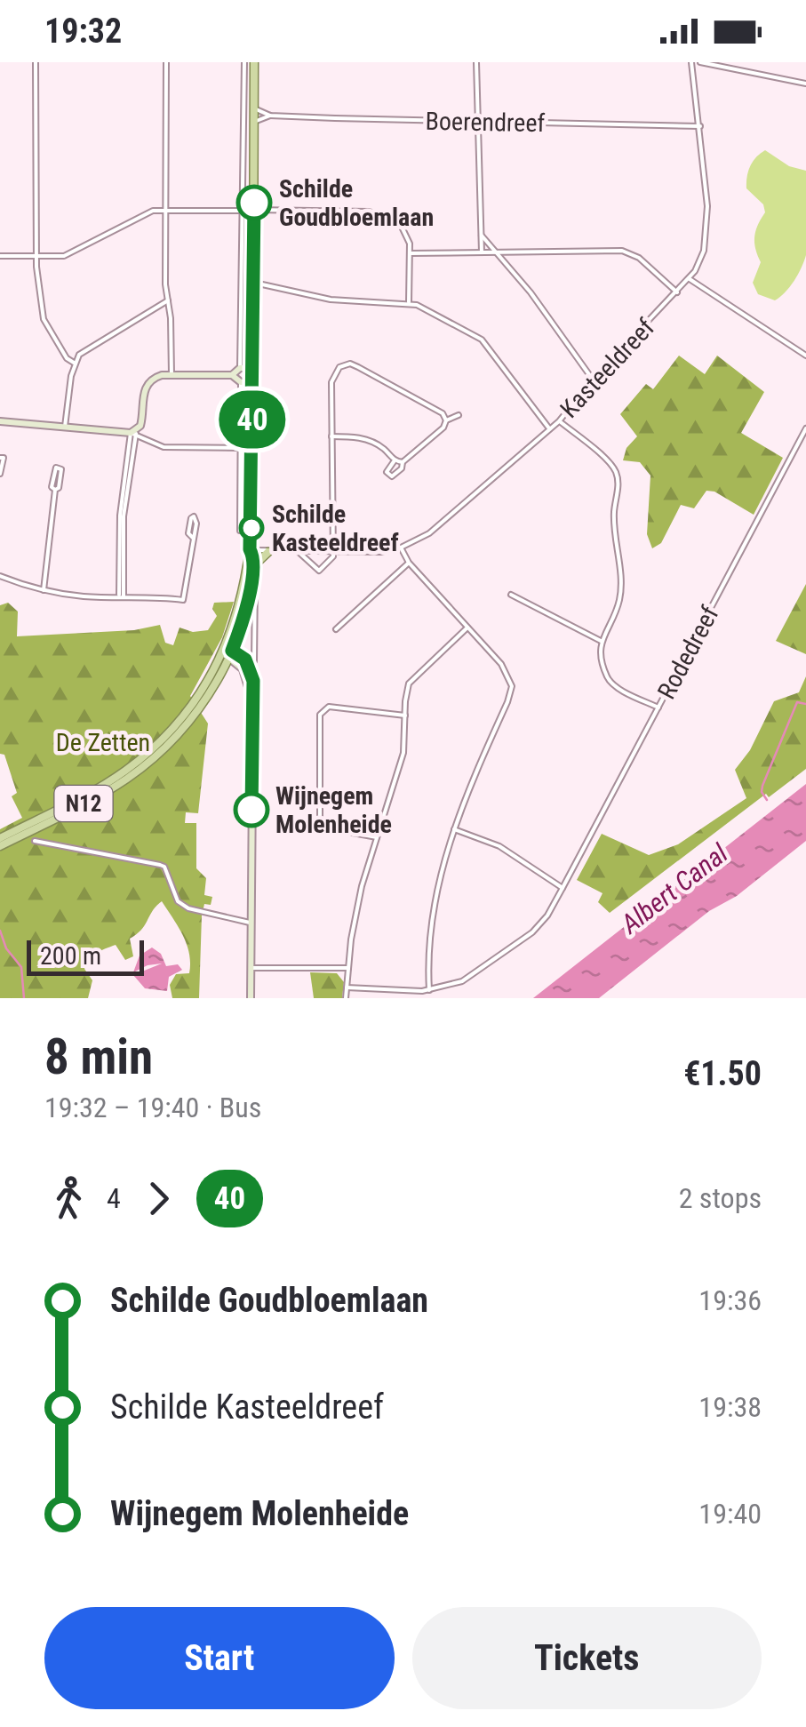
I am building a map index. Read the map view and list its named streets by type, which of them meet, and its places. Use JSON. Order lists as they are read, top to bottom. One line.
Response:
{"streets":{"main road":["N12"],"street":["Boerendreef","Kasteeldreef","Rodedreef"]},"crossings":[["Boerendreef","Kasteeldreef"],["Boerendreef","N12"],["Kasteeldreef","N12"]],"water":["Albert Canal"],"parks":["De Zetten"],"places":["Schilde Goudbloemlaan","Schilde Kasteeldreef","Wijnegem Molenheide"],"lines":["bus line 40"],"scale_bar":"200 m","page":{"status":"19:32","on_map":"40","scale":"200 m","heading":["8 min","19:32 – 19:40 · Bus","€1.50"],"legs":["4","40","2 stops"],"list":[{"name":"Schilde Goudbloemlaan","value":"19:36"},{"name":"Schilde Kasteeldreef","value":"19:38"},{"name":"Wijnegem Molenheide","value":"19:40"}],"buttons":["Start","Tickets"]}}
